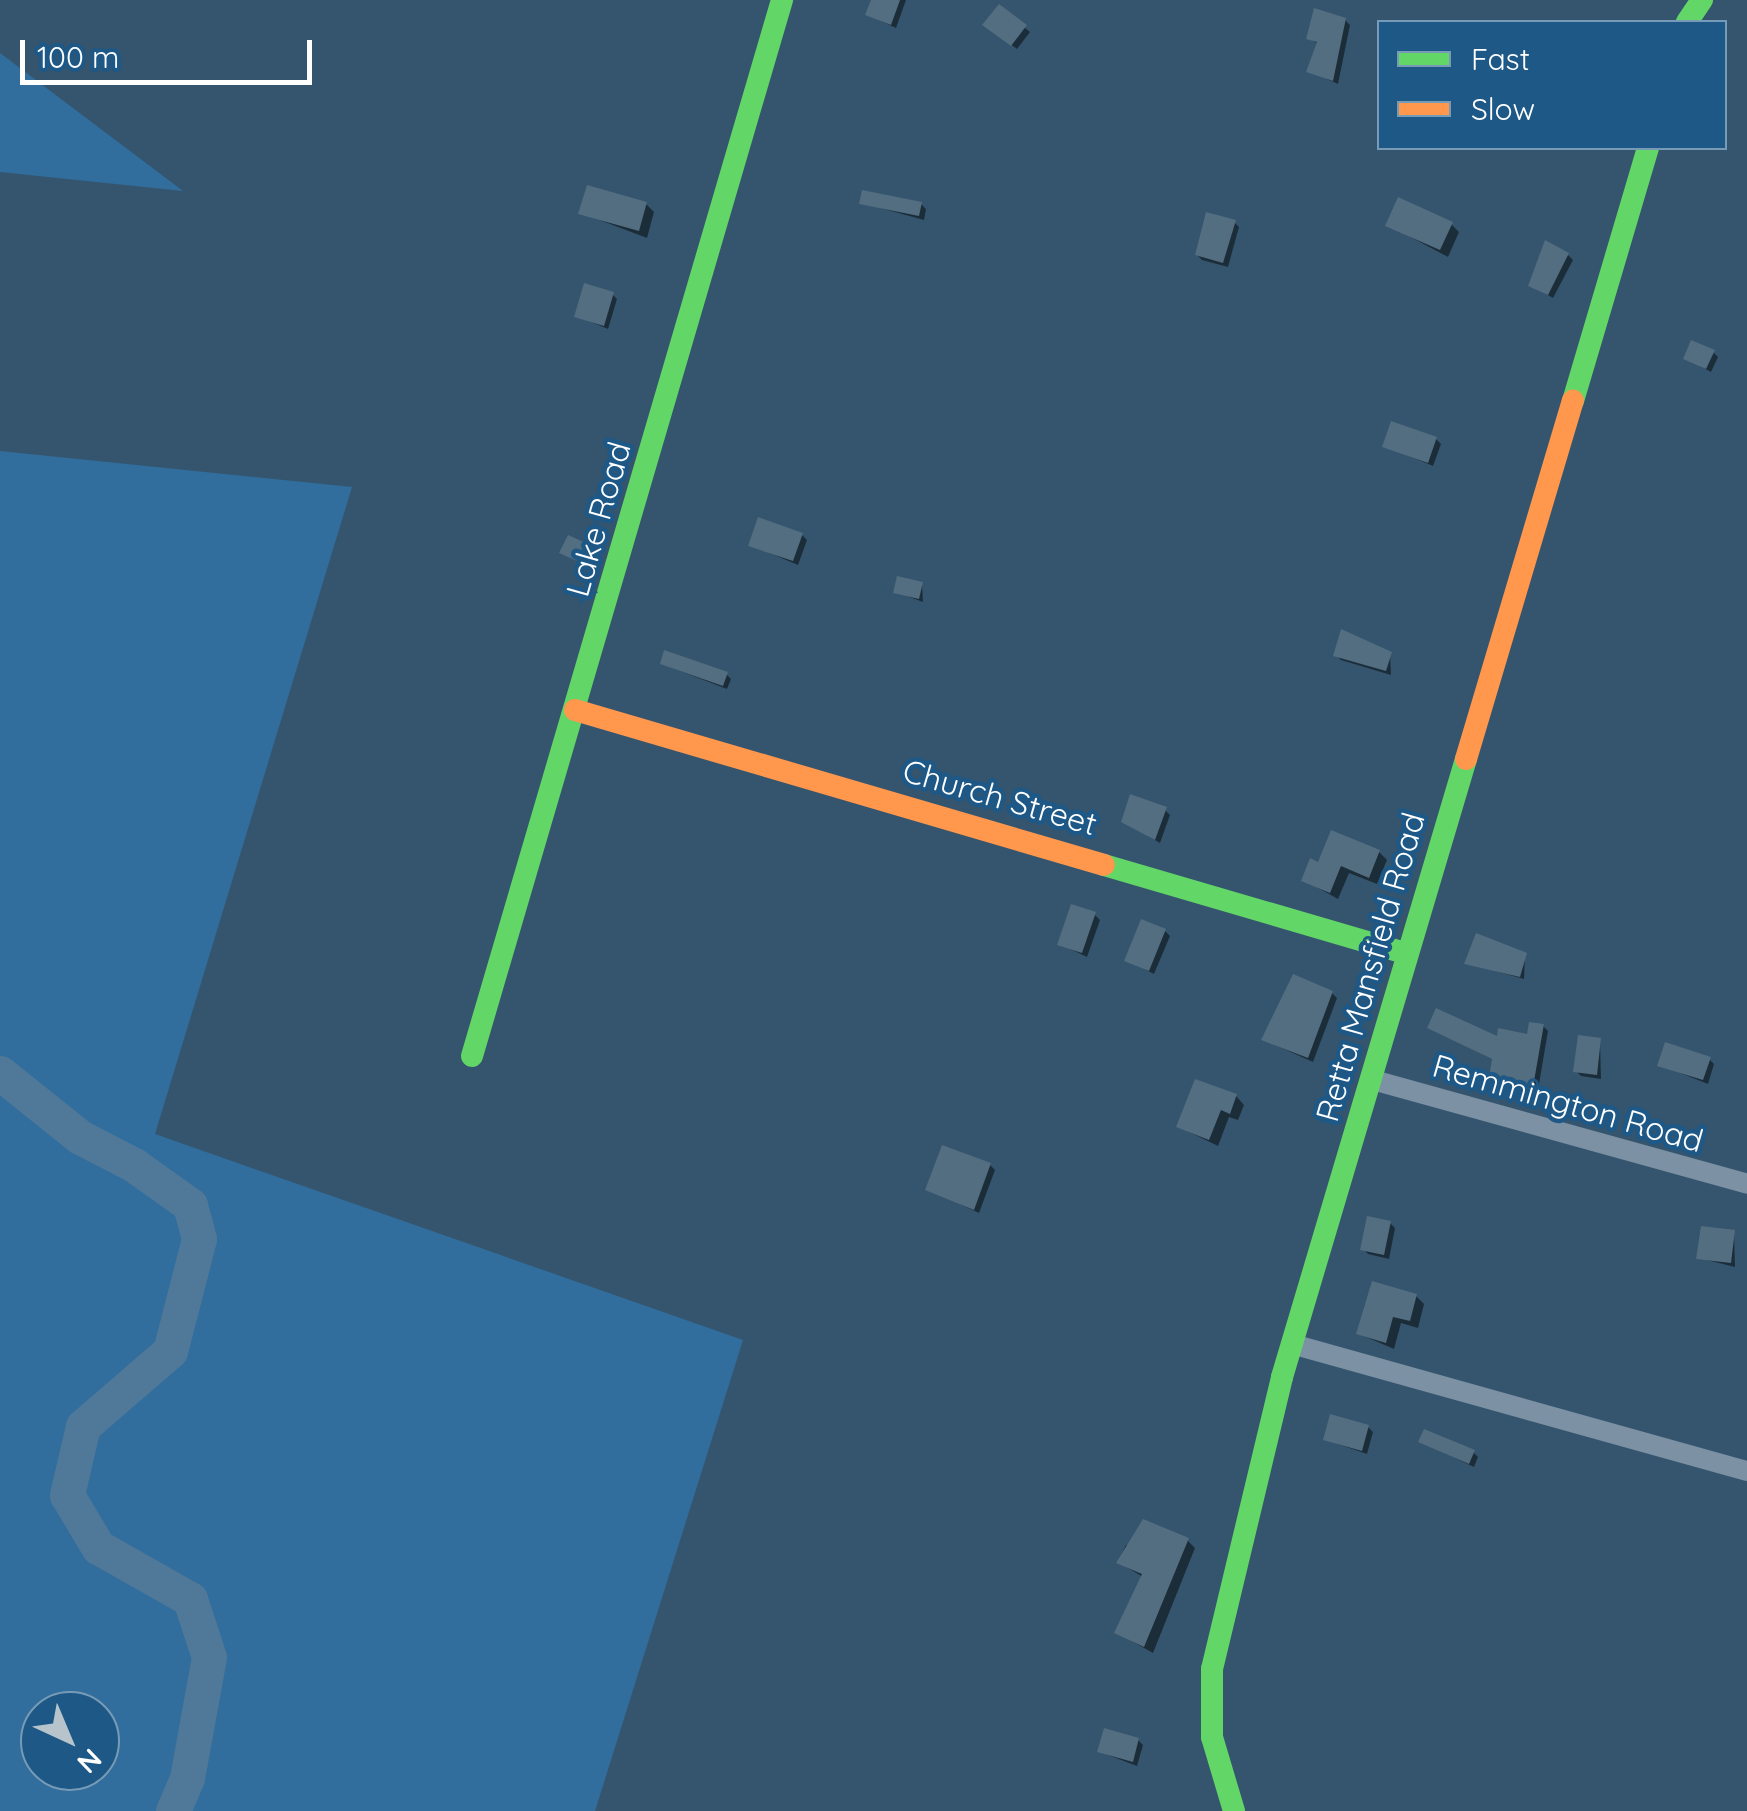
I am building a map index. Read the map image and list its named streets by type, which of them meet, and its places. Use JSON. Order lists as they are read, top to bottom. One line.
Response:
{"streets":{"street":["Lake Road","Church Street","Retta Mansfield Road","Remmington Road"]},"crossings":[["Lake Road","Church Street"],["Church Street","Retta Mansfield Road"],["Retta Mansfield Road","Remmington Road"]],"legend":["Fast","Slow"],"scale_bar":"100 m","north":"bottom right"}
